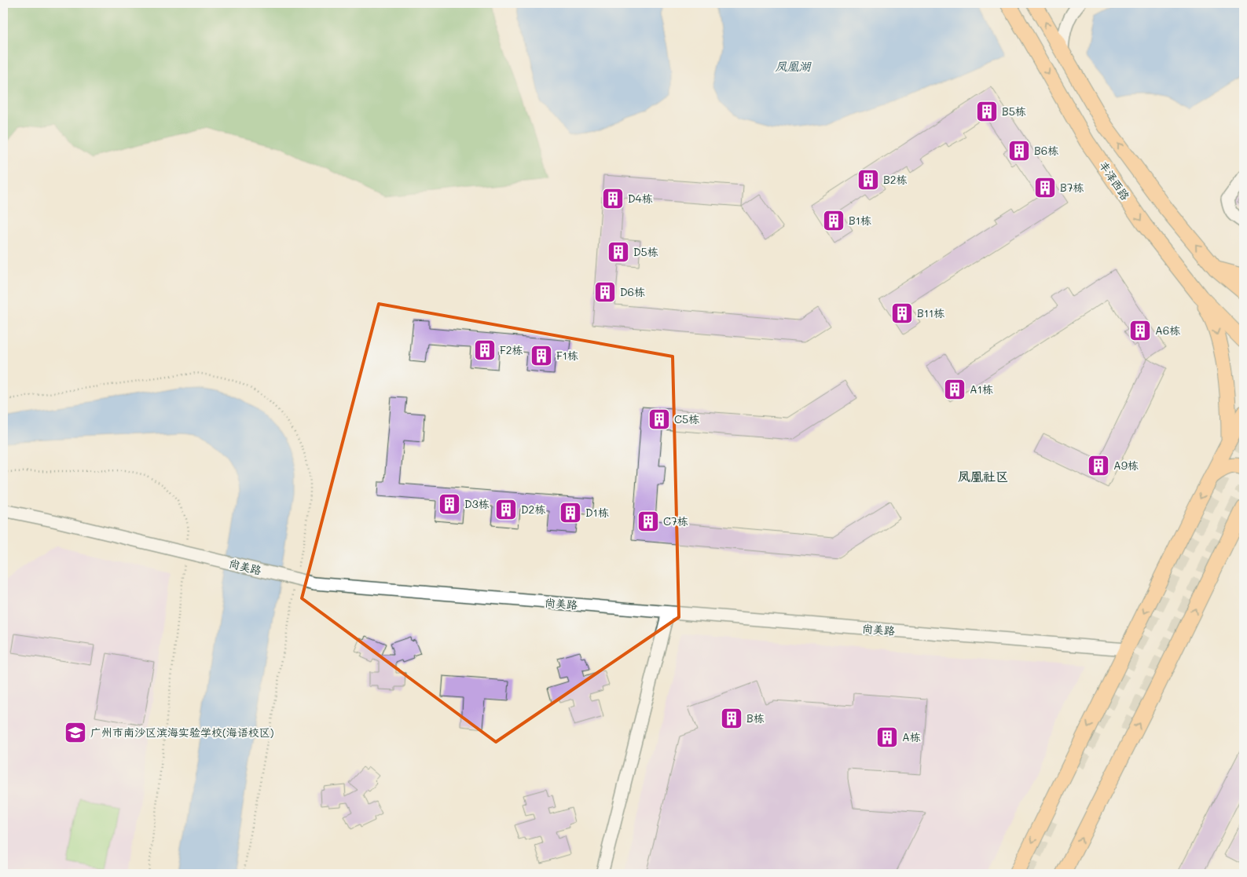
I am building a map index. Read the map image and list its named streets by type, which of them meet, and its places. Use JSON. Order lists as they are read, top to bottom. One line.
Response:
{"streets":{"main road":["丰泽西路"],"street":["尚美路"]},"districts":["凤凰社区"],"water":["凤凰湖"],"places":{"building":["B5栋","B6栋","B2栋","B7栋","D4栋","B1栋","D5栋","D6栋","B11栋","A6栋","F2栋","F1栋","A1栋","C5栋","A9栋","D3栋","D2栋","D1栋","C7栋","B栋","A栋"],"school or university":["广州市南沙区滨海实验学校(海语校区)"]}}
